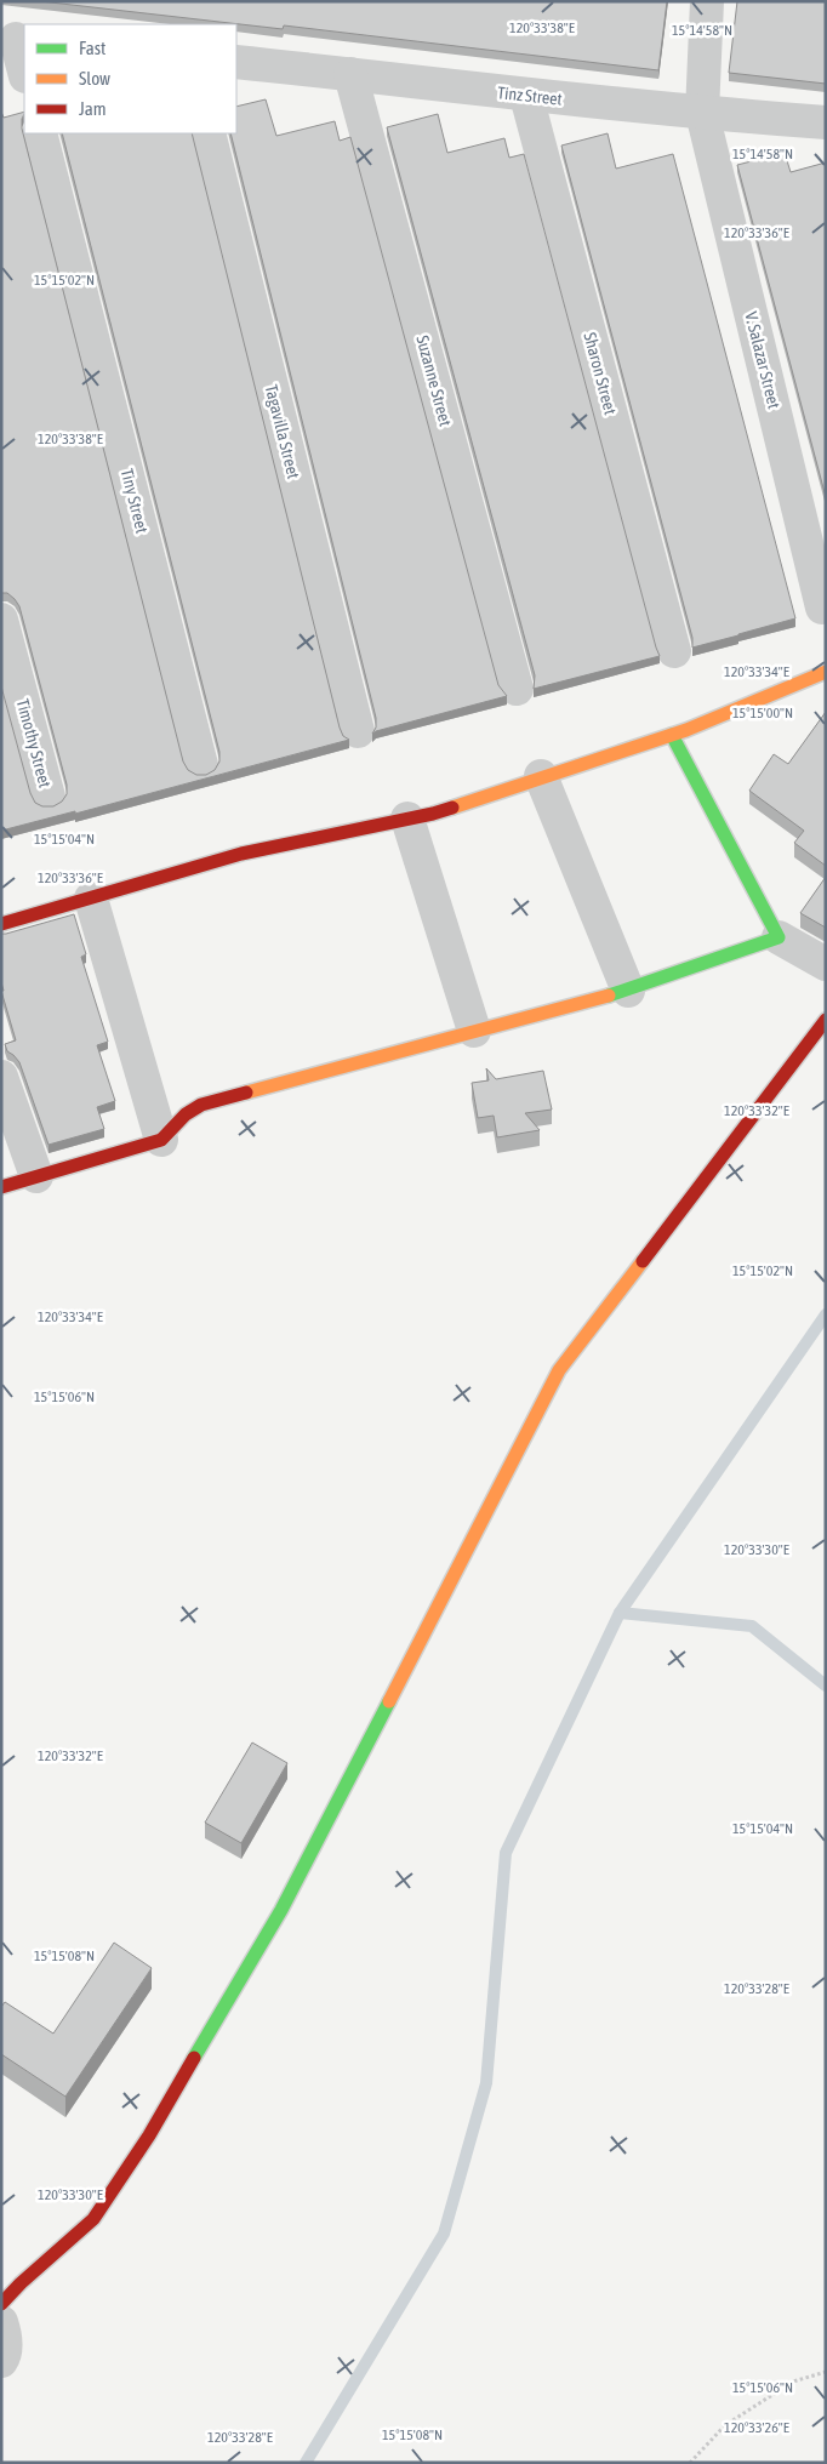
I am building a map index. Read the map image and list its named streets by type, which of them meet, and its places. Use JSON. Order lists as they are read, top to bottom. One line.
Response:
{"streets":{"street":["Tinz Street","V. Salazar Street","Sharon Street","Suzanne Street","Tagavilla Street","Tiny Street","Timothy Street"]},"crossings":[["Tinz Street","V. Salazar Street"],["Tinz Street","Sharon Street"],["Tinz Street","Suzanne Street"]],"legend":["Fast","Slow","Jam"],"coordinates":["120°33'38\"E","15°14'58\"N","120°33'36\"E","15°15'02\"N","120°33'34\"E","15°15'00\"N","15°15'04\"N","120°33'32\"E","15°15'06\"N","120°33'30\"E","15°15'08\"N","120°33'28\"E","120°33'26\"E"]}
